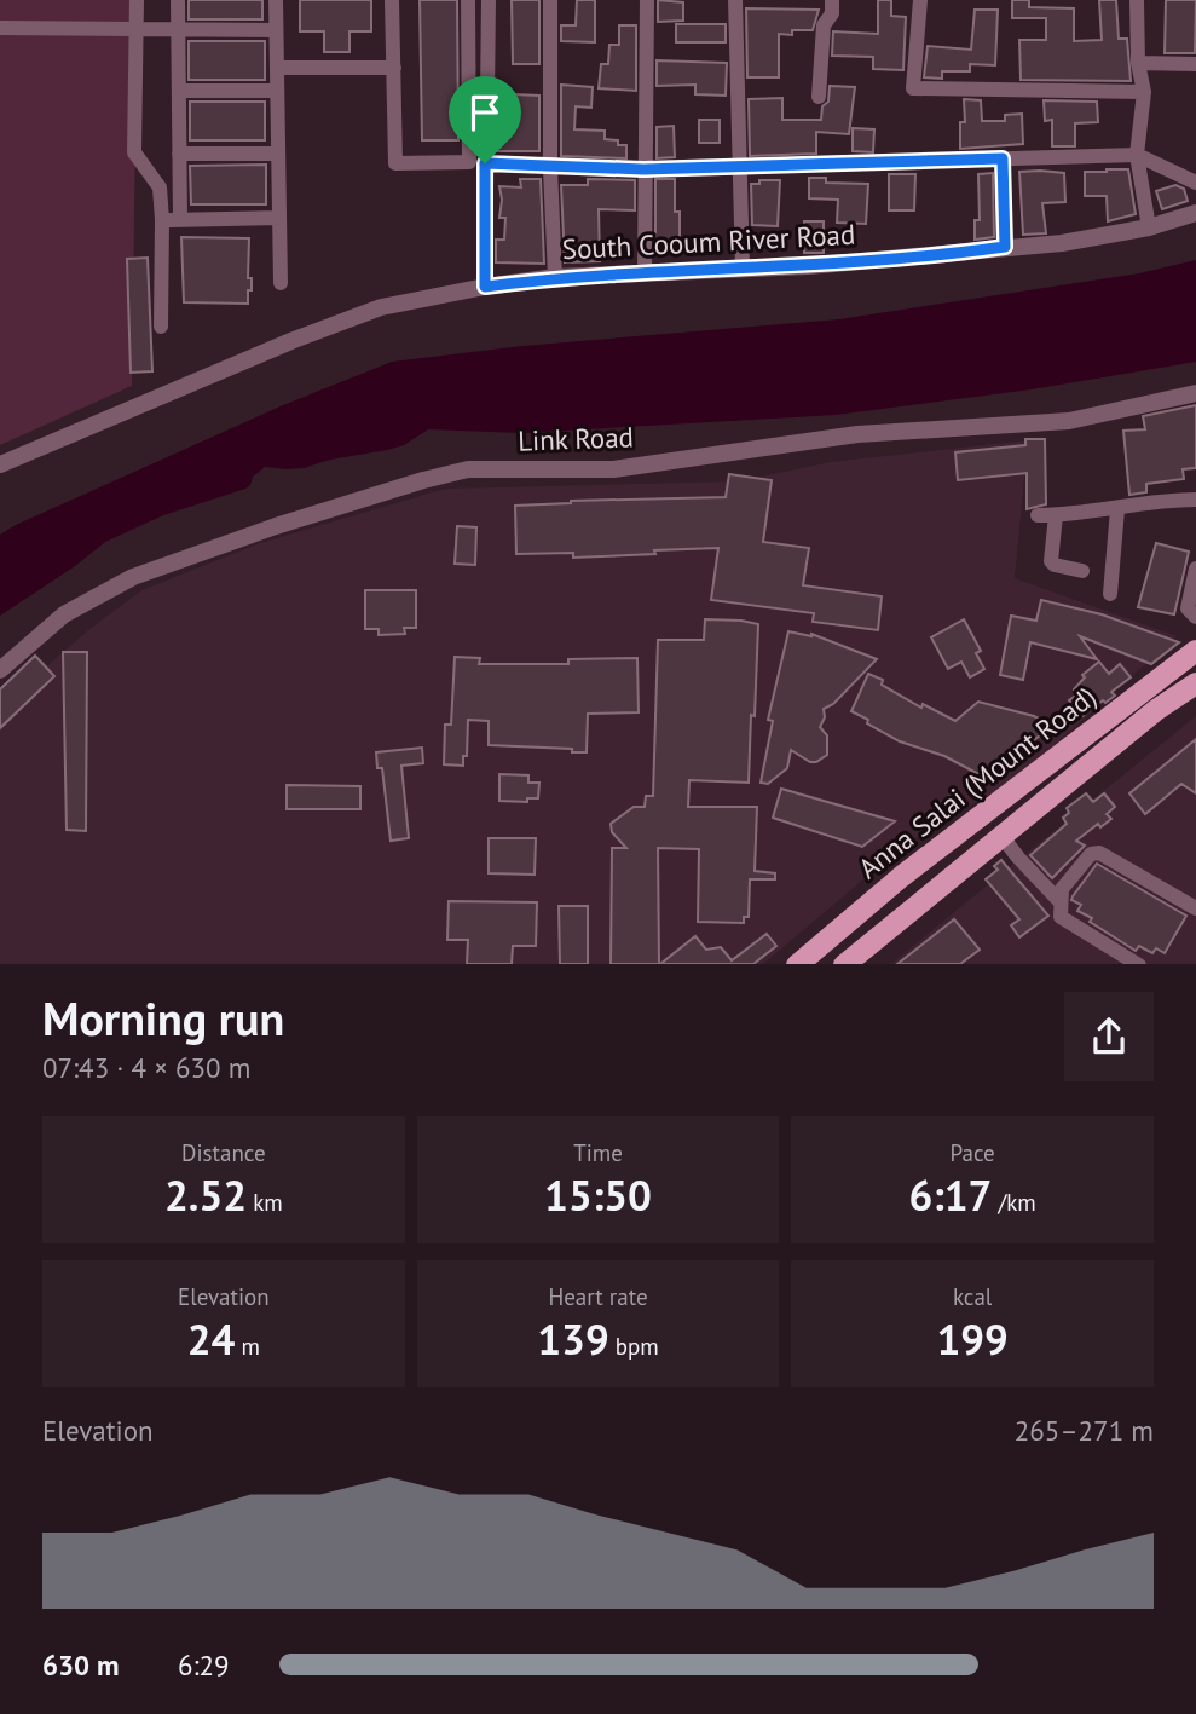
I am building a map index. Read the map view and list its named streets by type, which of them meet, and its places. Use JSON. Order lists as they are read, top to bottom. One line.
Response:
{"streets":{"main road":["Anna Salai (Mount Road)"],"street":["South Cooum River Road","Link Road"]},"page":{"heading":["Morning run","07:43 · 4 × 630 m"],"stats":[["Distance","2.52 km"],["Time","15:50"],["Pace","6:17 /km"],["Elevation","24 m"],["Heart rate","139 bpm"],["kcal","199"]],"chart":["Elevation","265–271 m"],"list":[{"name":"630 m","note":"6:29"}]}}
